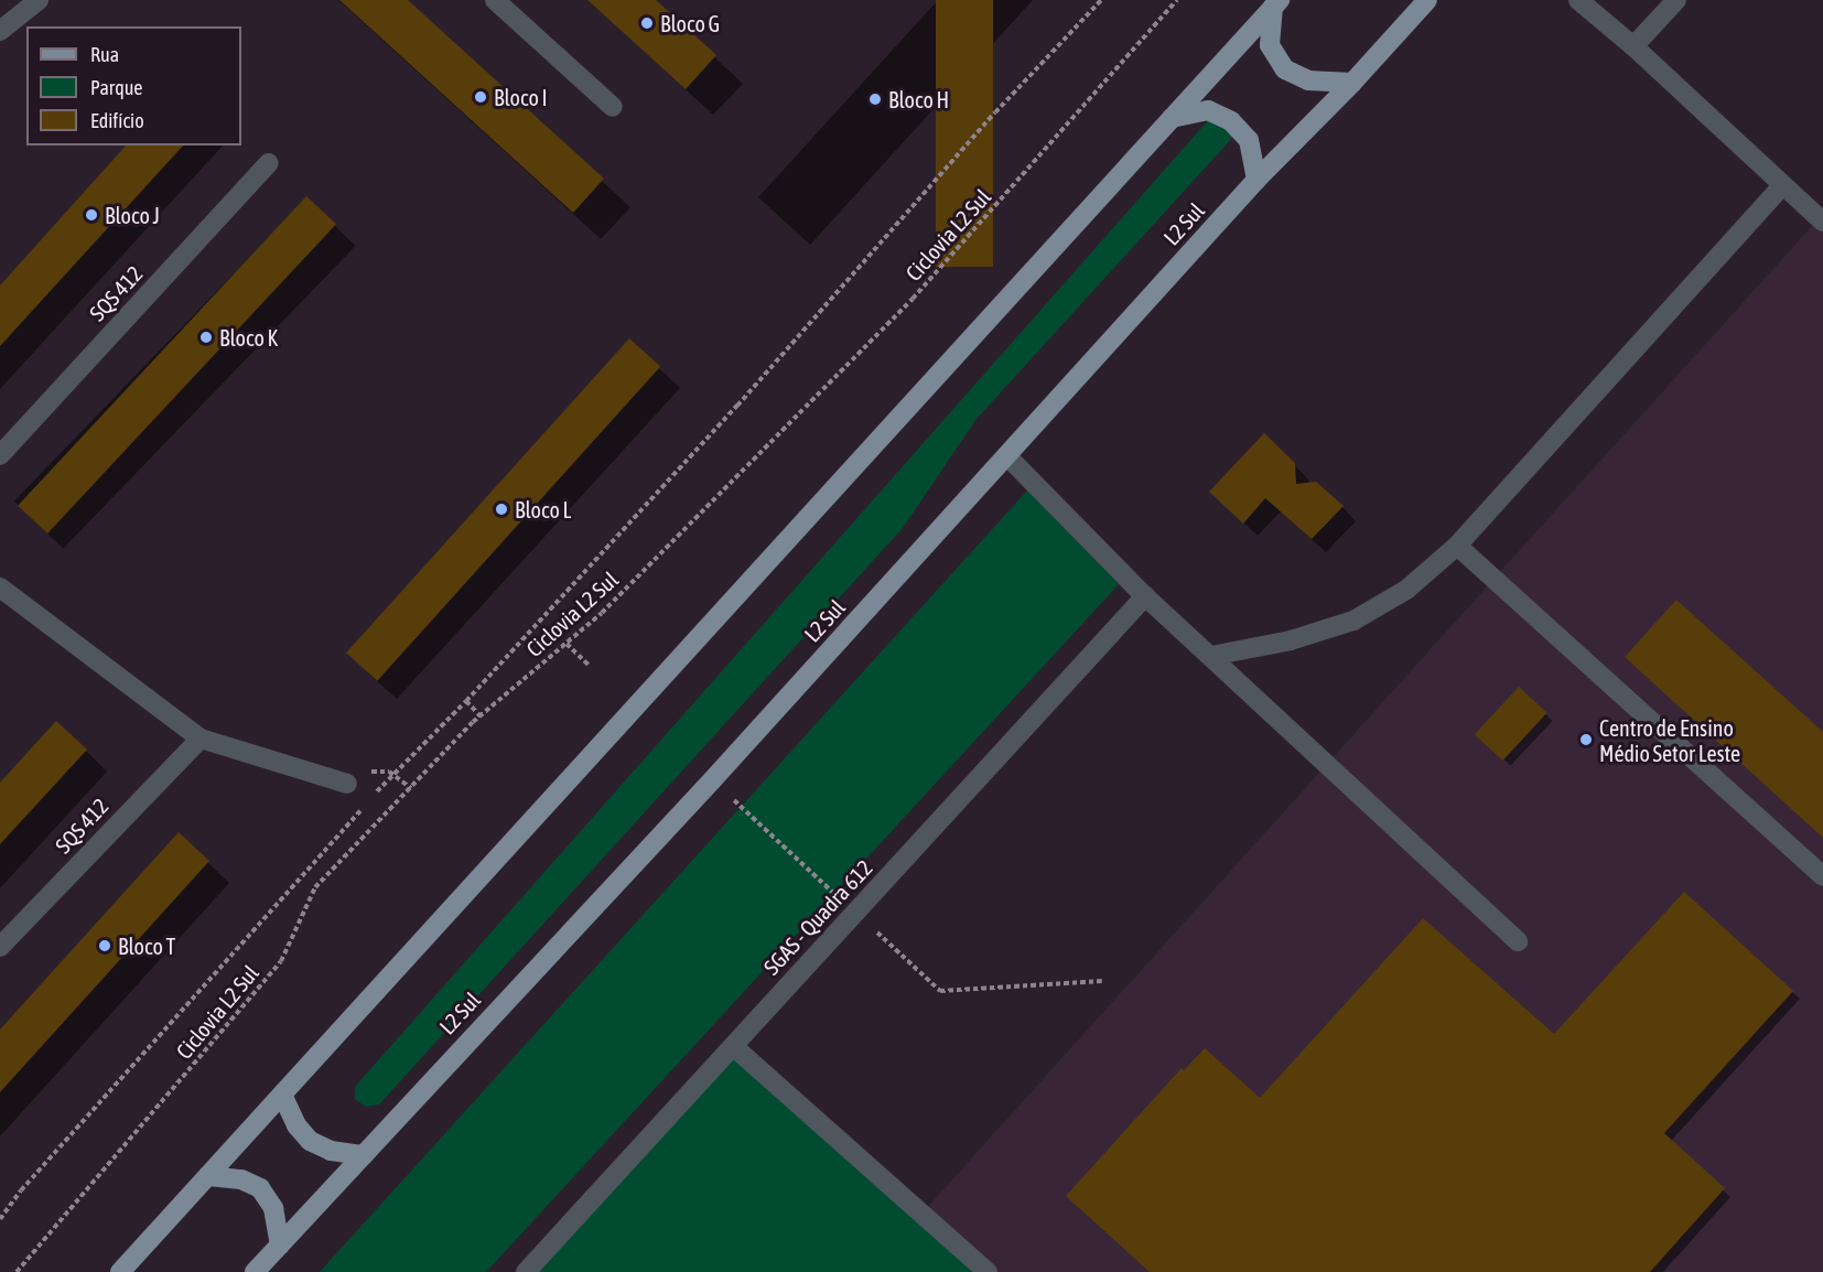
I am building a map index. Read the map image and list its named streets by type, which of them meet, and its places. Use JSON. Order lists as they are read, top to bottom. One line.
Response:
{"streets":{"main road":["L2 Sul"],"street":["SQS 412","SGAS - Quadra 612"],"path":["Ciclovia L2 Sul"]},"places":["Bloco G","Bloco I","Bloco H","Bloco J","Bloco K","Bloco L","Centro de Ensino Médio Setor Leste","Bloco T"],"legend":["Rua","Parque","Edifício"]}
